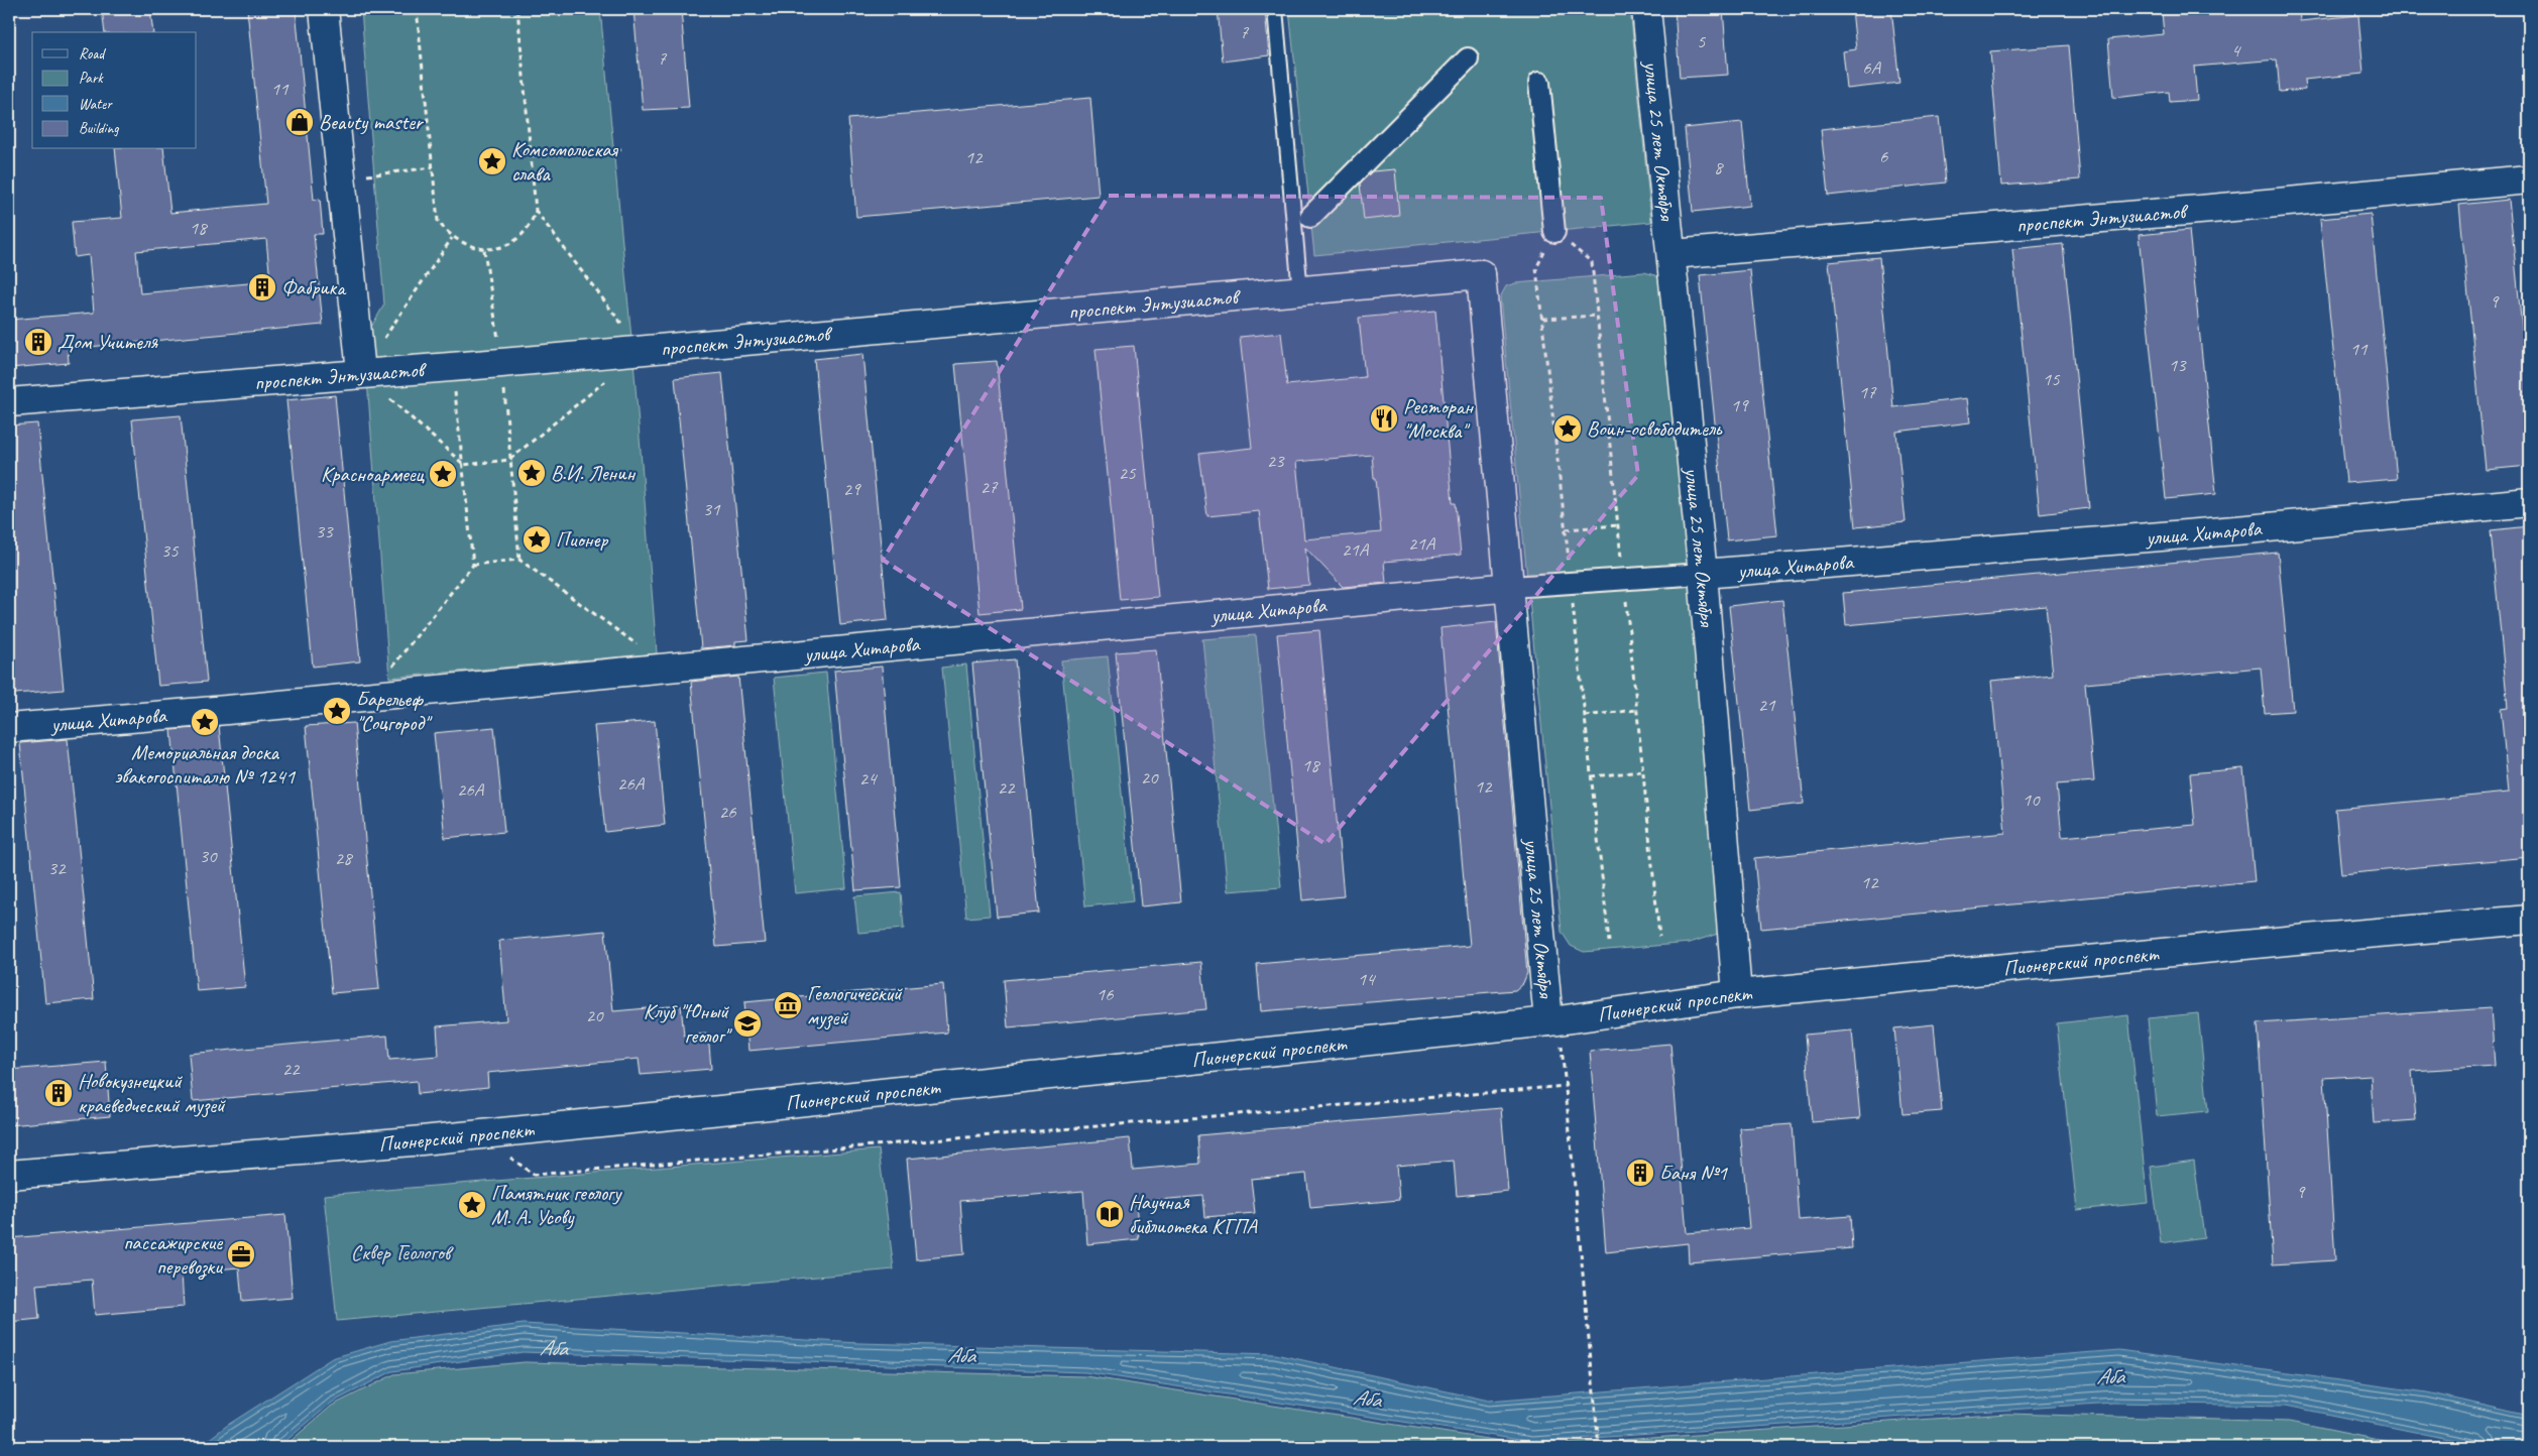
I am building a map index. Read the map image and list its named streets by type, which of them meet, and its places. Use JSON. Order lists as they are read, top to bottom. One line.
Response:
{"streets":{"street":["улица 25 лет Октября","проспект Энтузиастов","улица Хитарова","Пионерский проспект"]},"crossings":[["улица 25 лет Октября","проспект Энтузиастов"],["улица 25 лет Октября","улица Хитарова"],["улица 25 лет Октября","Пионерский проспект"]],"water":["Аба"],"parks":["Сквер Геологов"],"places":{"shop":["Beauty master"],"place":["Комсомольская слава","Воин-освободитель","В.И. Ленин","Красноармеец","Пионер","Барельеф \"Соцгород\"","Мемориальная доска эвакогоспиталю № 1241","Памятник геологу М. А. Усову"],"building":["Фабрика","Дом Учителя","Новокузнецкий краеведческий музей","Баня №1"],"restaurant":["Ресторан \"Москва\""],"museum":["Геологический музей"],"school or university":["Клуб \"Юный геолог\""],"library":["Научная библиотека КГПА"],"office":["пассажирские перевозки"]},"house_numbers":["7","5","4","7","6А","11","6","12","8","18","9","11","13","15","17","19","23","25","27","29","31","33","21А","21А","35","21","18","20","24","26А","12","22","26А","10","26","30","28","32","12","14","16","20","22","9"],"legend":["Road","Park","Water","Building"]}
